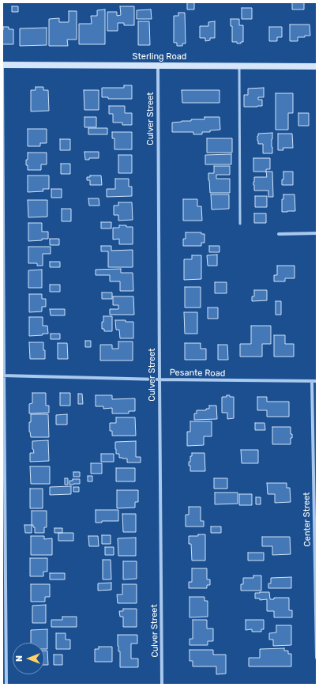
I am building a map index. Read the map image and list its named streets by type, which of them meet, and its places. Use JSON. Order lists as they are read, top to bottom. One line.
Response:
{"streets":{"street":["Sterling Road","Culver Street","Pesante Road","Center Street"]},"crossings":[["Sterling Road","Culver Street"],["Culver Street","Pesante Road"],["Pesante Road","Center Street"]],"north":"left"}
